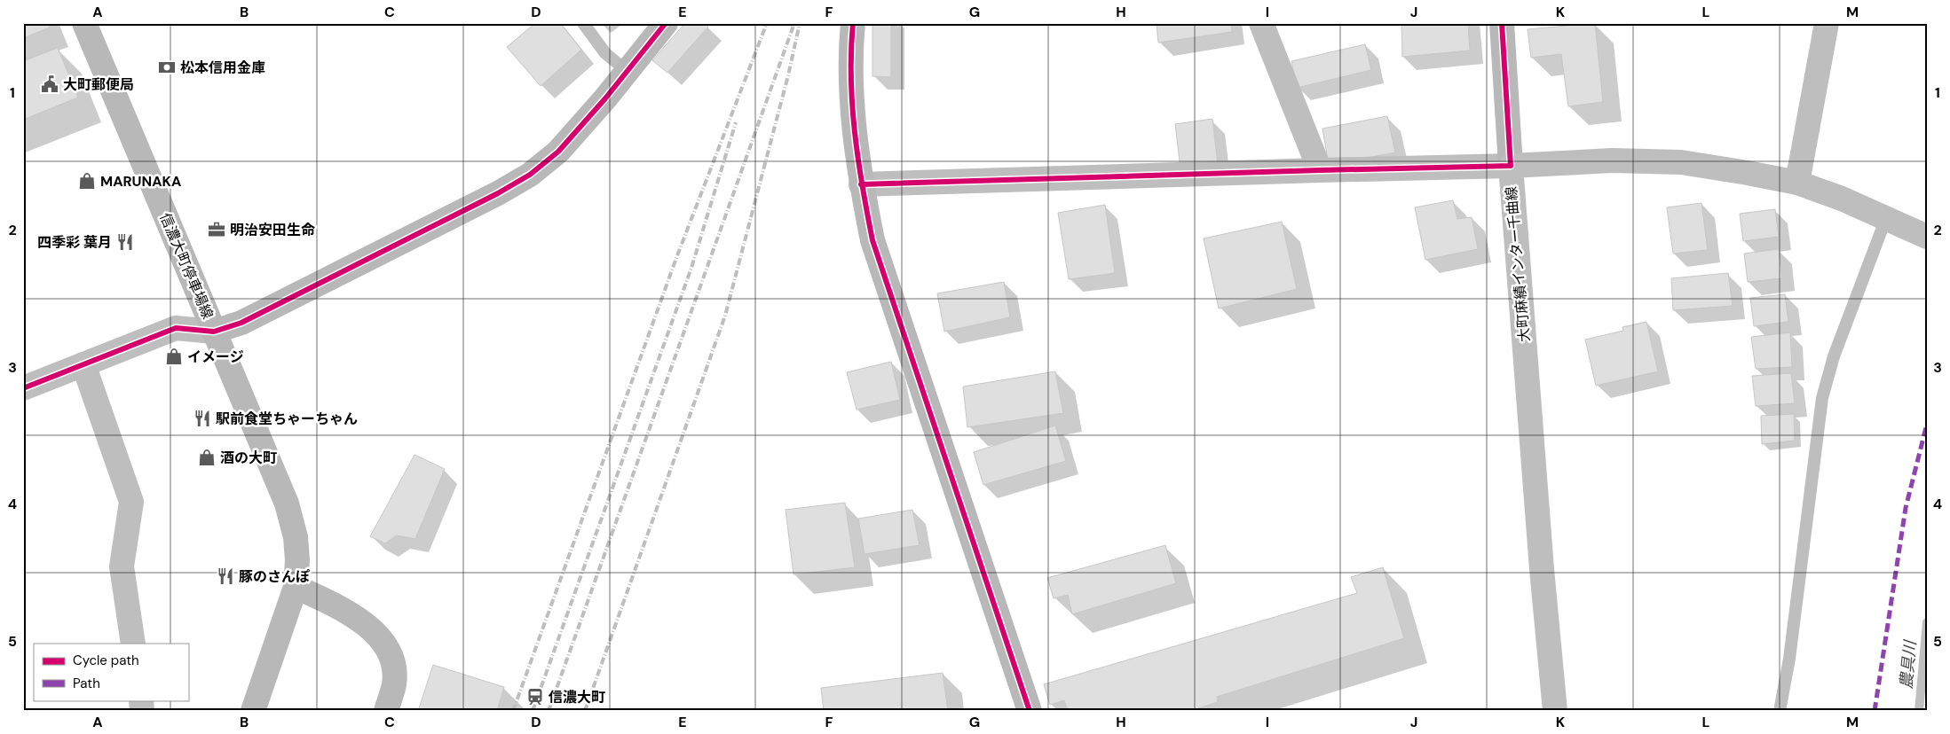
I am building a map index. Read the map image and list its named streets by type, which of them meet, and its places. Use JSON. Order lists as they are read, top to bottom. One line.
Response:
{"streets":{"street":["大町麻績インター千曲線","信濃大町停車場線"]},"water":["農具川"],"places":{"bank":["松本信用金庫"],"public building":["大町郵便局"],"shop":["MARUNAKA","イメージ","酒の大町"],"office":["明治安田生命"],"restaurant":["四季彩 葉月","駅前食堂ちゃーちゃん","豚のさんぽ"],"station":["信濃大町"]},"legend":["Cycle path","Path"],"grid":{"columns":["A","B","C","D","E","F","G","H","I","J","K","L","M"],"rows":["1","2","3","4","5"]}}
